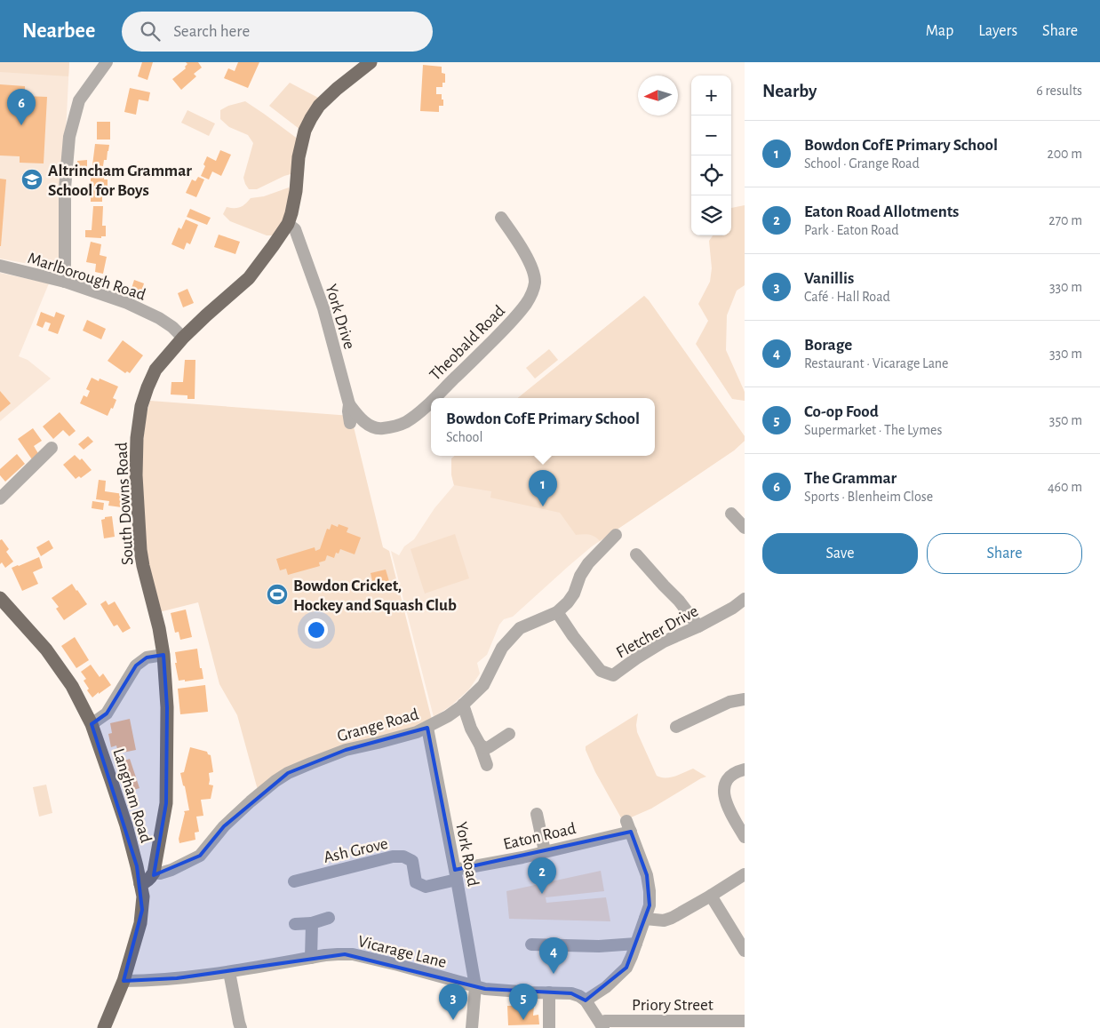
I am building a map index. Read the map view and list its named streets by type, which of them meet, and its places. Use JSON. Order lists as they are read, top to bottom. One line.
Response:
{"streets":{"main road":["South Downs Road","Langham Road"],"street":["Marlborough Road","York Drive","Theobald Road","Fletcher Drive","Grange Road","Eaton Road","Ash Grove","York Road","Vicarage Lane","Priory Street"]},"crossings":[["Marlborough Road","South Downs Road"],["York Drive","Theobald Road"],["York Drive","South Downs Road"],["South Downs Road","Grange Road"],["Fletcher Drive","Grange Road"],["Grange Road","York Road"],["Langham Road","Vicarage Lane"],["Eaton Road","Ash Grove"],["Eaton Road","York Road"],["Ash Grove","York Road"],["York Road","Vicarage Lane"]],"places":{"school or university":["Altrincham Grammar School for Boys"],"sports":["Bowdon Cricket, Hockey and Squash Club"]},"north":"left","page":{"header":"Nearbee","search":"Search here","nav":["Map","Layers","Share"],"heading":["Nearby","6 results"],"map_buttons":["+","−"],"pins":["6","1","2","4","3","5"],"list":[{"mark":"1","name":"Bowdon CofE Primary School","note":"School · Grange Road","value":"200 m"},{"mark":"2","name":"Eaton Road Allotments","note":"Park · Eaton Road","value":"270 m"},{"mark":"3","name":"Vanillis","note":"Café · Hall Road","value":"330 m"},{"mark":"4","name":"Borage","note":"Restaurant · Vicarage Lane","value":"330 m"},{"mark":"5","name":"Co-op Food","note":"Supermarket · The Lymes","value":"350 m"},{"mark":"6","name":"The Grammar","note":"Sports · Blenheim Close","value":"460 m"}],"popup":["Bowdon CofE Primary School","School"],"buttons":["Save","Share"]}}
